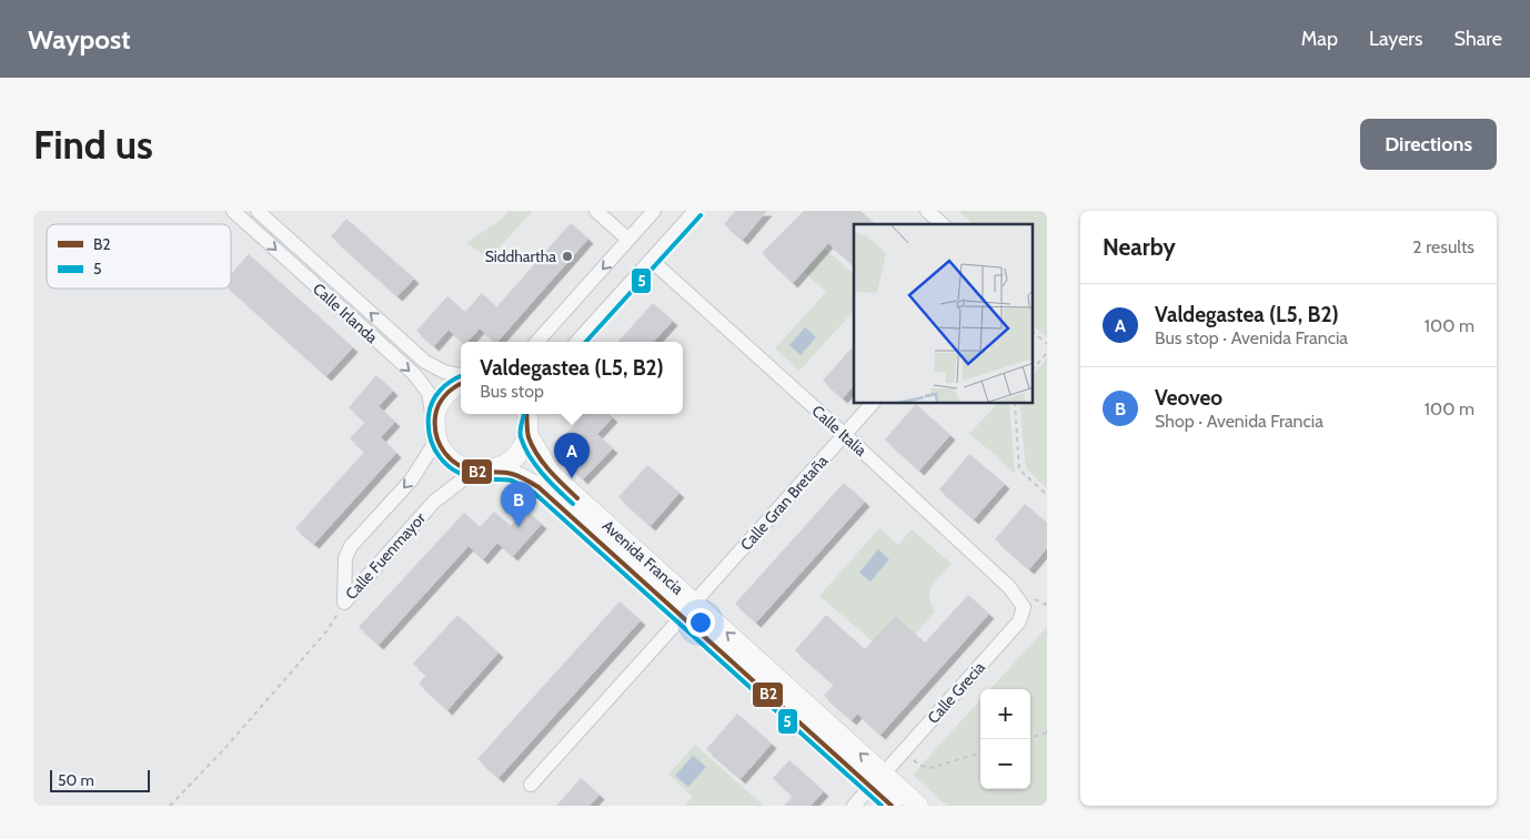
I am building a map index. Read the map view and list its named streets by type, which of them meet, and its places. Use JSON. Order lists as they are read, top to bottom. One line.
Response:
{"streets":{"main road":["Avenida Francia"],"street":["Calle Irlanda","Calle Italia","Calle Gran Bretaña","Calle Fuenmayor","Calle Grecia"]},"crossings":[["Calle Irlanda","Calle Fuenmayor"],["Calle Italia","Calle Gran Bretaña"],["Calle Italia","Calle Grecia"],["Calle Gran Bretaña","Avenida Francia"],["Calle Fuenmayor","Avenida Francia"],["Avenida Francia","Calle Grecia"]],"places":["Siddhartha"],"lines":["transit line 5","transit line B2"],"legend":["B2","5"],"scale_bar":"50 m","page":{"header":"Waypost","nav":["Map","Layers","Share"],"buttons":"Directions","title":"Find us","heading":["Nearby","2 results"],"list":[{"mark":"A","name":"Valdegastea (L5, B2)","note":"Bus stop · Avenida Francia","value":"100 m"},{"mark":"B","name":"Veoveo","note":"Shop · Avenida Francia","value":"100 m"}],"popup":["Valdegastea (L5, B2)","Bus stop"],"pins":["A","B"],"map_buttons":["+","−"],"scale":"50 m"}}
